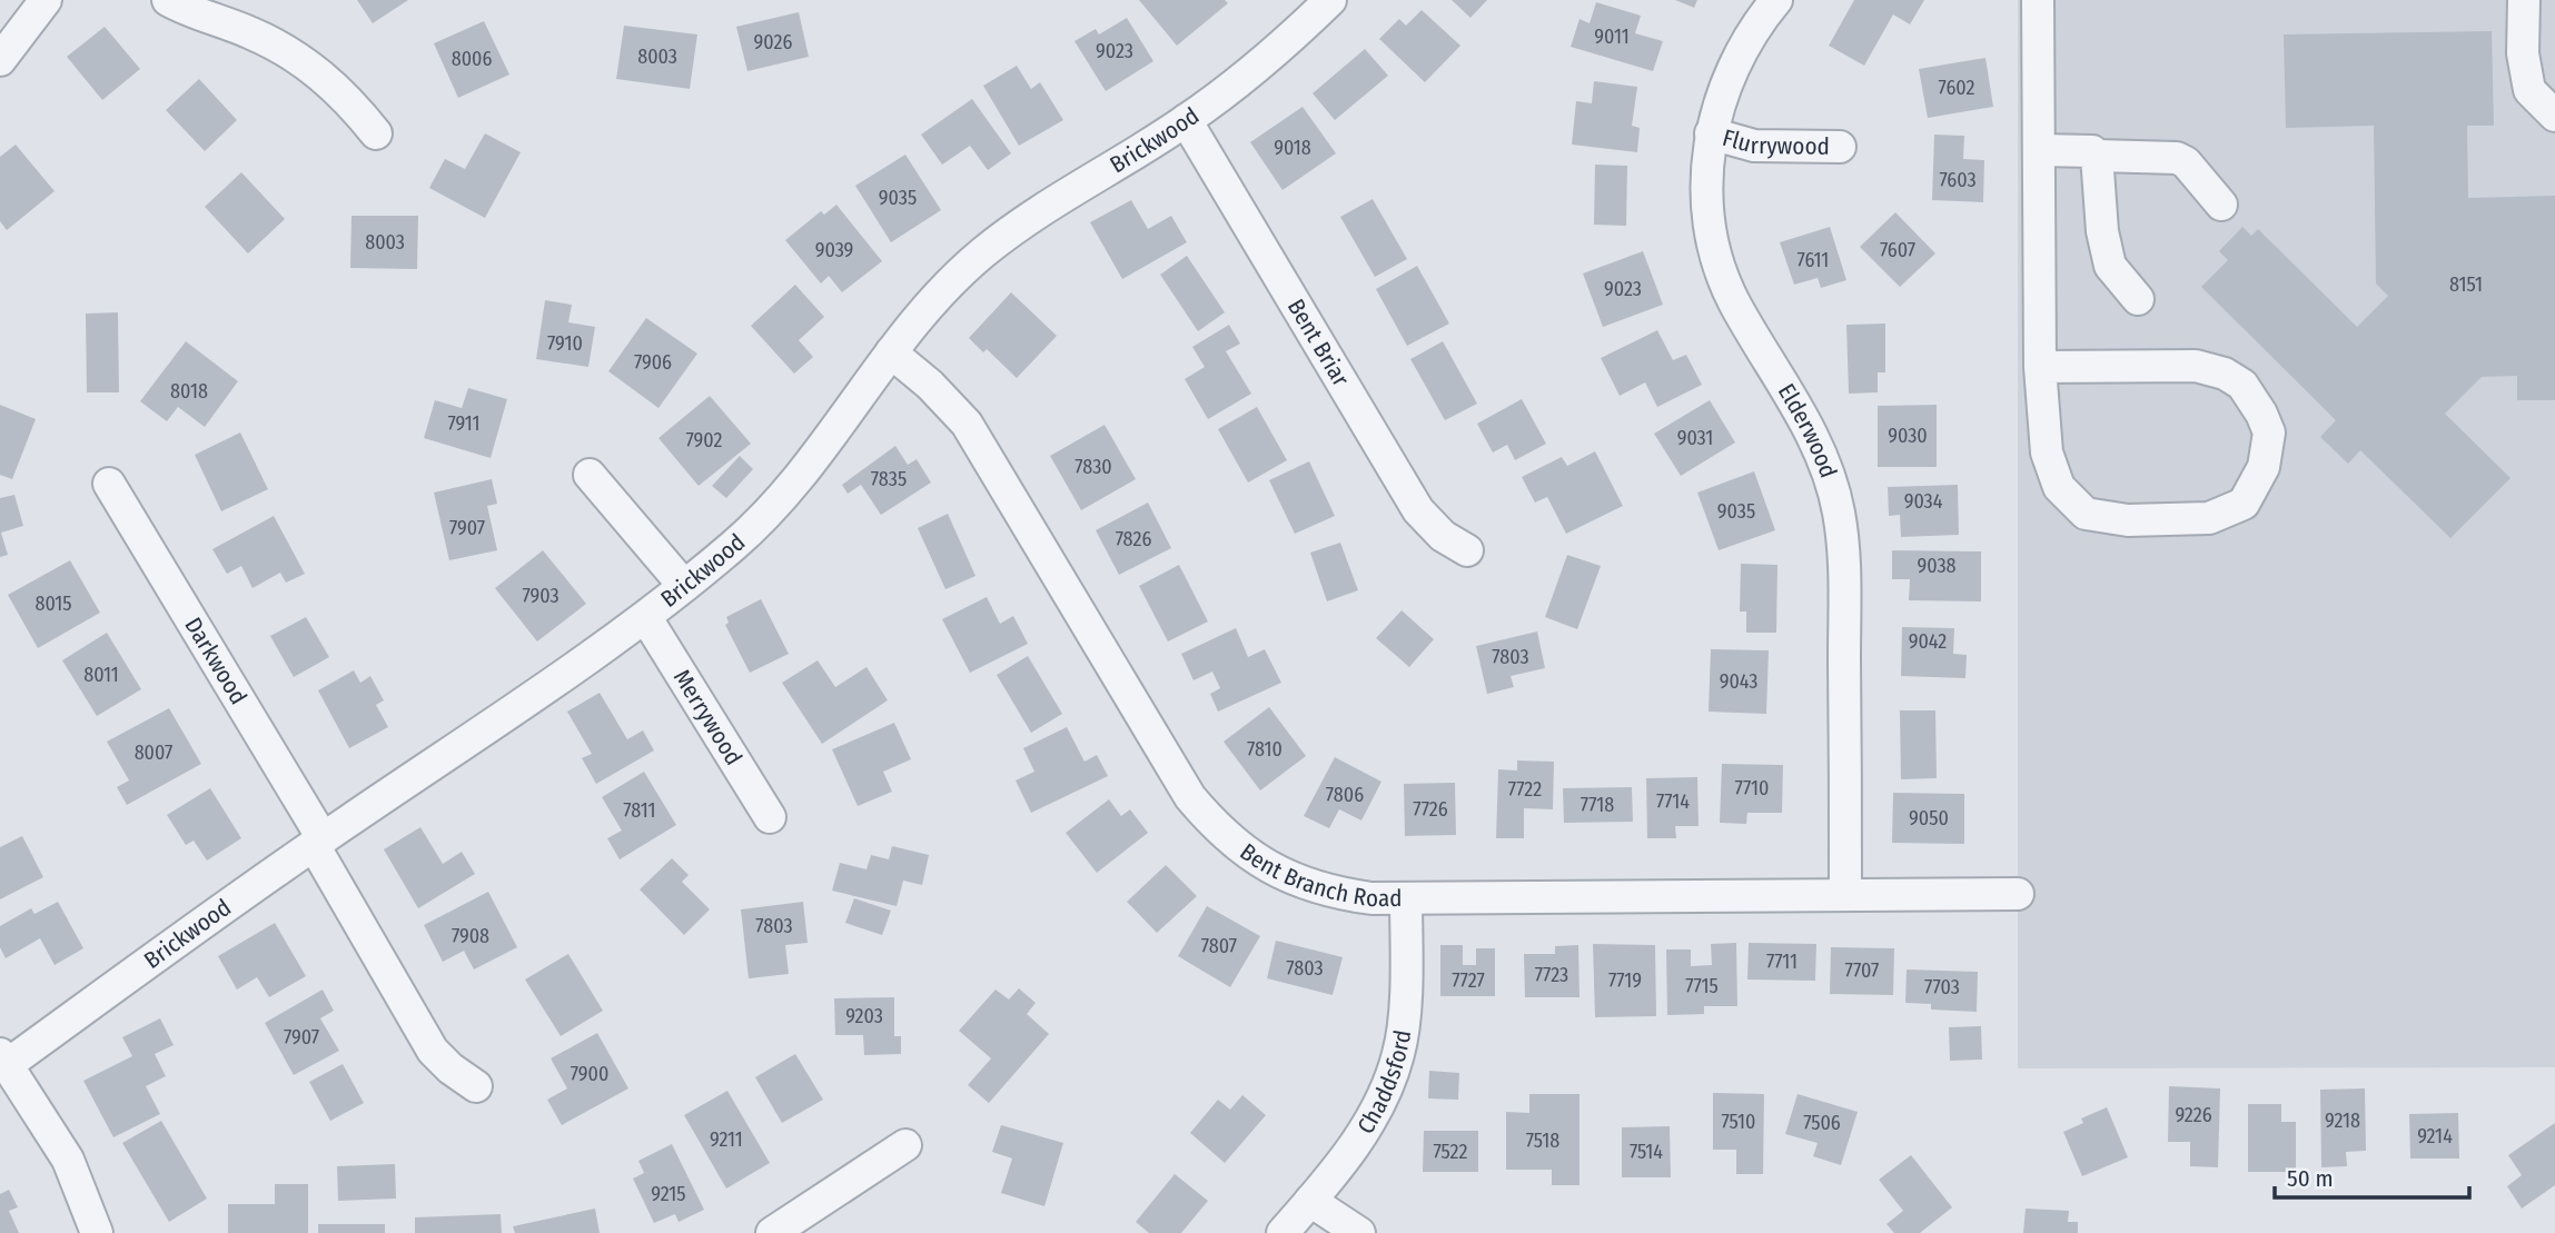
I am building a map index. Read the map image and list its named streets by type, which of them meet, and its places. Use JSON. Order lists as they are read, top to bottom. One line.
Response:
{"streets":{"street":["Brickwood","Flurrywood","Bent Briar","Elderwood","Darkwood","Merrywood","Bent Branch Road","Chaddsford"]},"crossings":[["Brickwood","Bent Briar"],["Brickwood","Darkwood"],["Brickwood","Merrywood"],["Brickwood","Bent Branch Road"],["Flurrywood","Elderwood"],["Elderwood","Bent Branch Road"],["Bent Branch Road","Chaddsford"]],"house_numbers":["9011","9026","9023","8003","8006","7602","9018","7603","9035","8003","9039","7607","7611","8151","9023","7910","7906","8018","7911","9030","9031","7902","7830","7835","9034","9035","7907","7826","9038","7903","8015","9042","7803","8011","9043","7810","8007","7710","7722","7806","7714","7718","7726","7811","9050","7803","7908","7807","7711","7803","7707","7723","7727","7719","7715","7703","9203","7907","7900","9226","9218","7510","7506","9214","9211","7518","7522","7514","9215"],"scale_bar":"50 m"}
